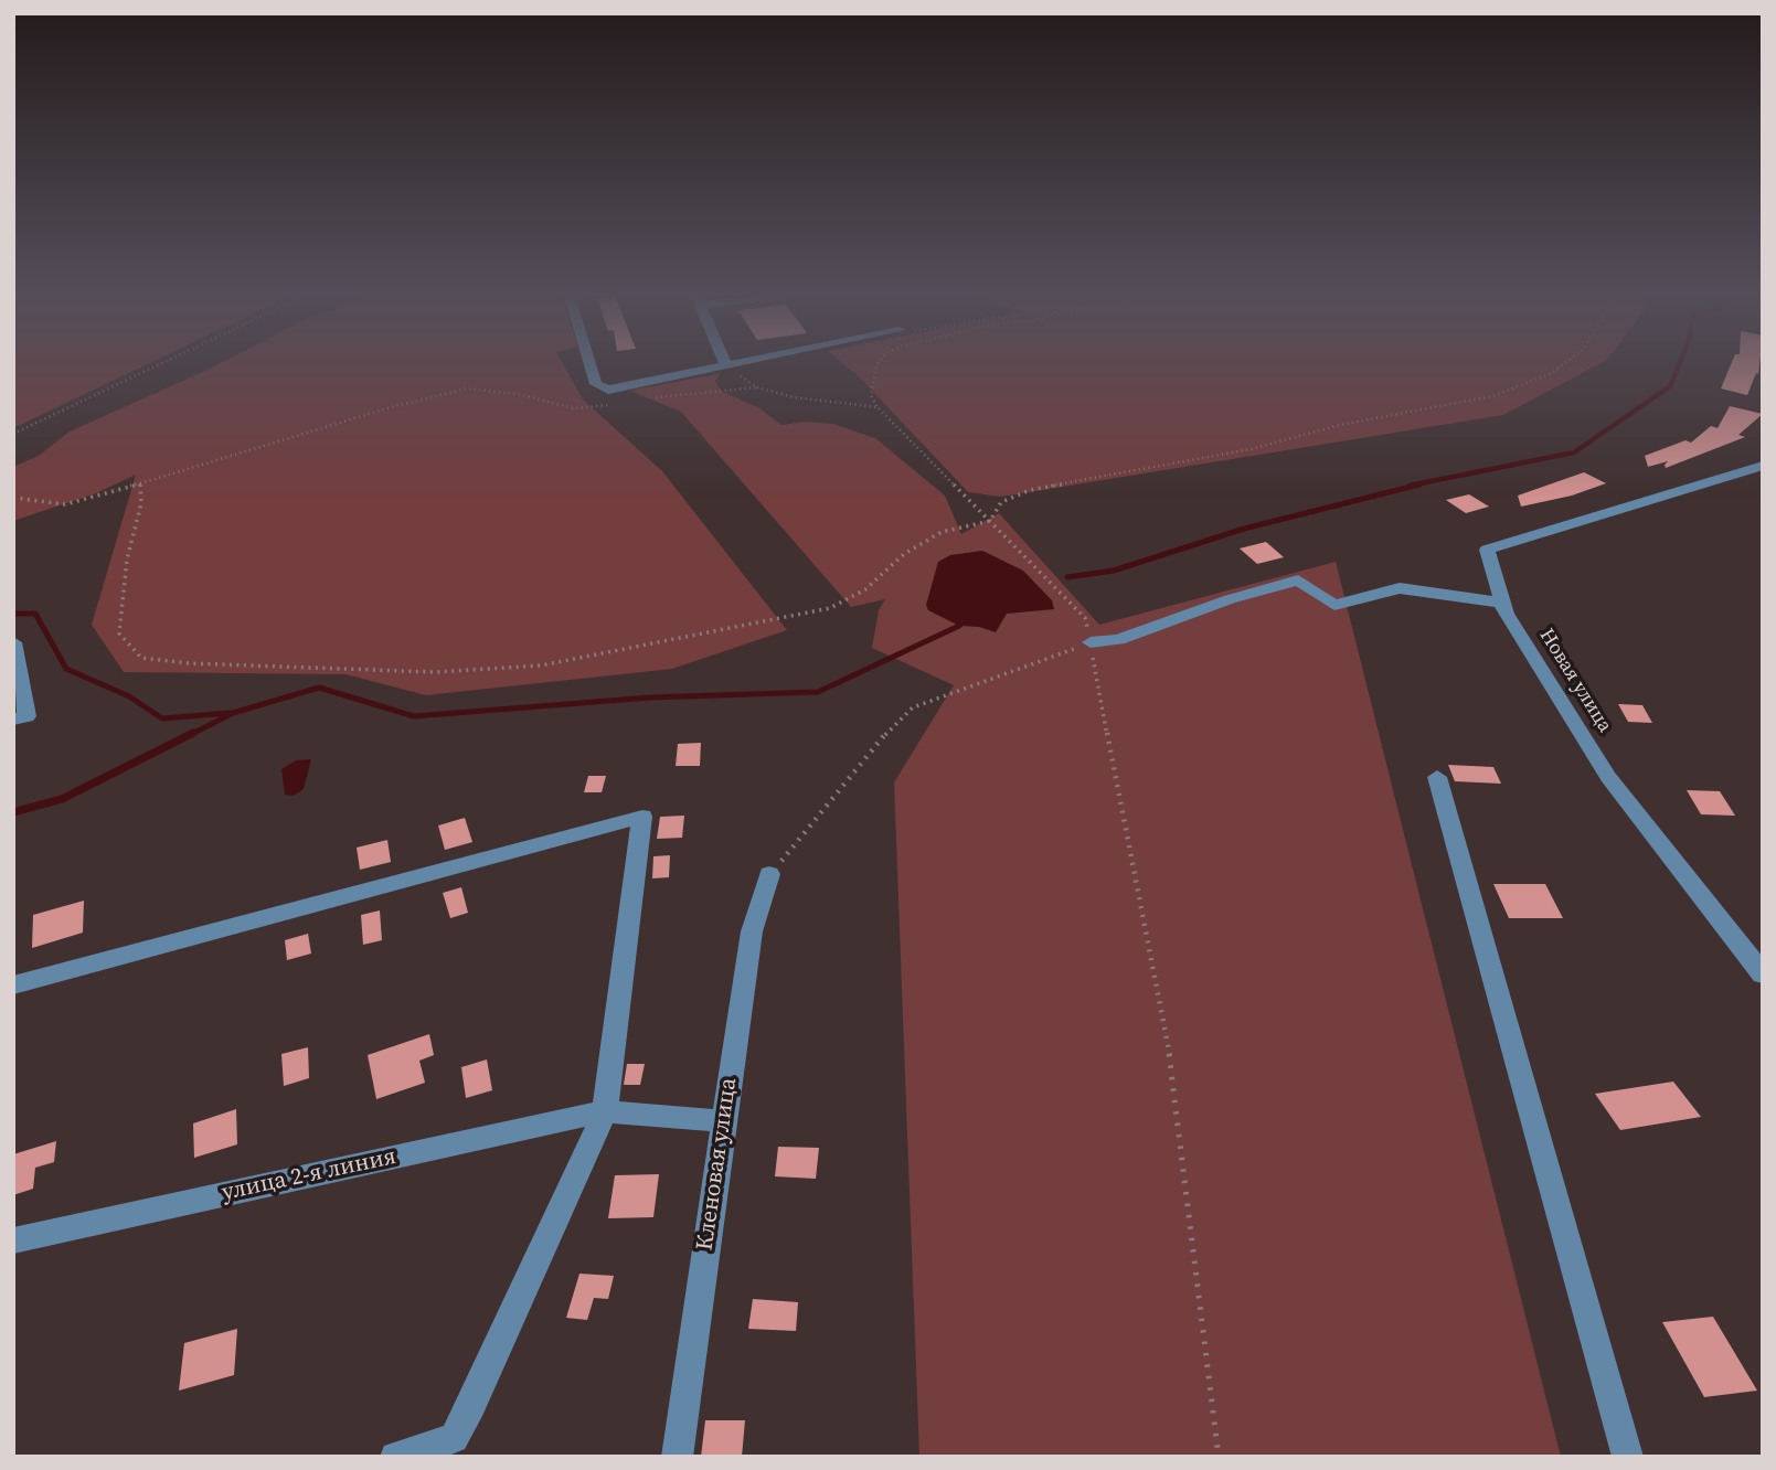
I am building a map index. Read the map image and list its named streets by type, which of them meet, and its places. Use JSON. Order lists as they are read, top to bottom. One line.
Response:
{"streets":{"street":["Новая улица","Кленовая улица","улица 2-я линия"]},"crossings":[["Кленовая улица","улица 2-я линия"]]}
